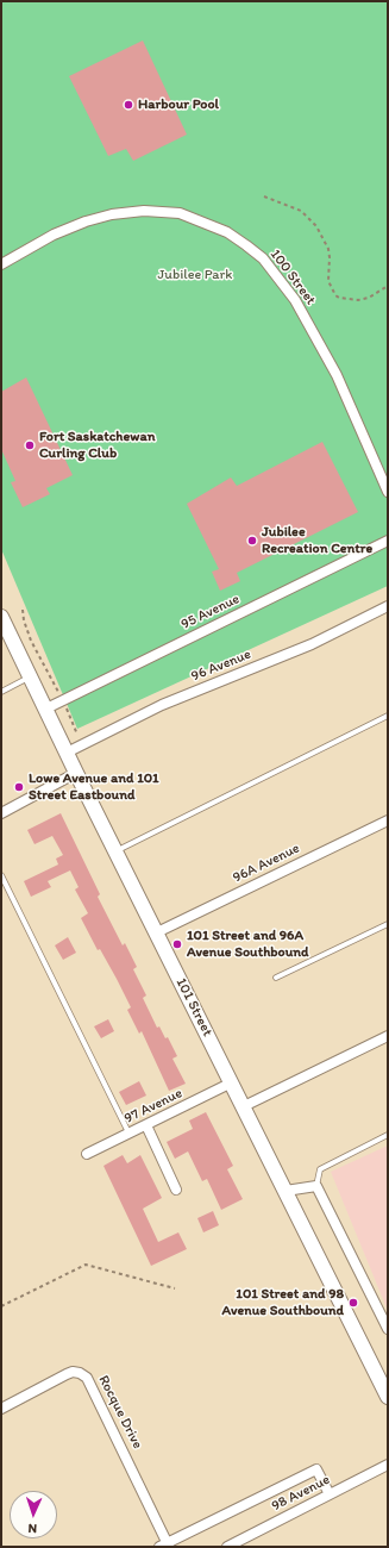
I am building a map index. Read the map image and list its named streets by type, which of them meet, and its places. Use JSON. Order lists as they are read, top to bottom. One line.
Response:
{"streets":{"street":["100 Street","95 Avenue","96 Avenue","96A Avenue","101 Street","97 Avenue","Rocque Drive","98 Avenue"]},"crossings":[["95 Avenue","101 Street"],["96 Avenue","101 Street"],["96A Avenue","101 Street"],["101 Street","97 Avenue"]],"parks":["Jubilee Park"],"places":["Harbour Pool","Fort Saskatchewan Curling Club","Jubilee Recreation Centre","Lowe Avenue and 101 Street Eastbound","101 Street and 96A Avenue Southbound","101 Street and 98 Avenue Southbound"],"north":"bottom"}
